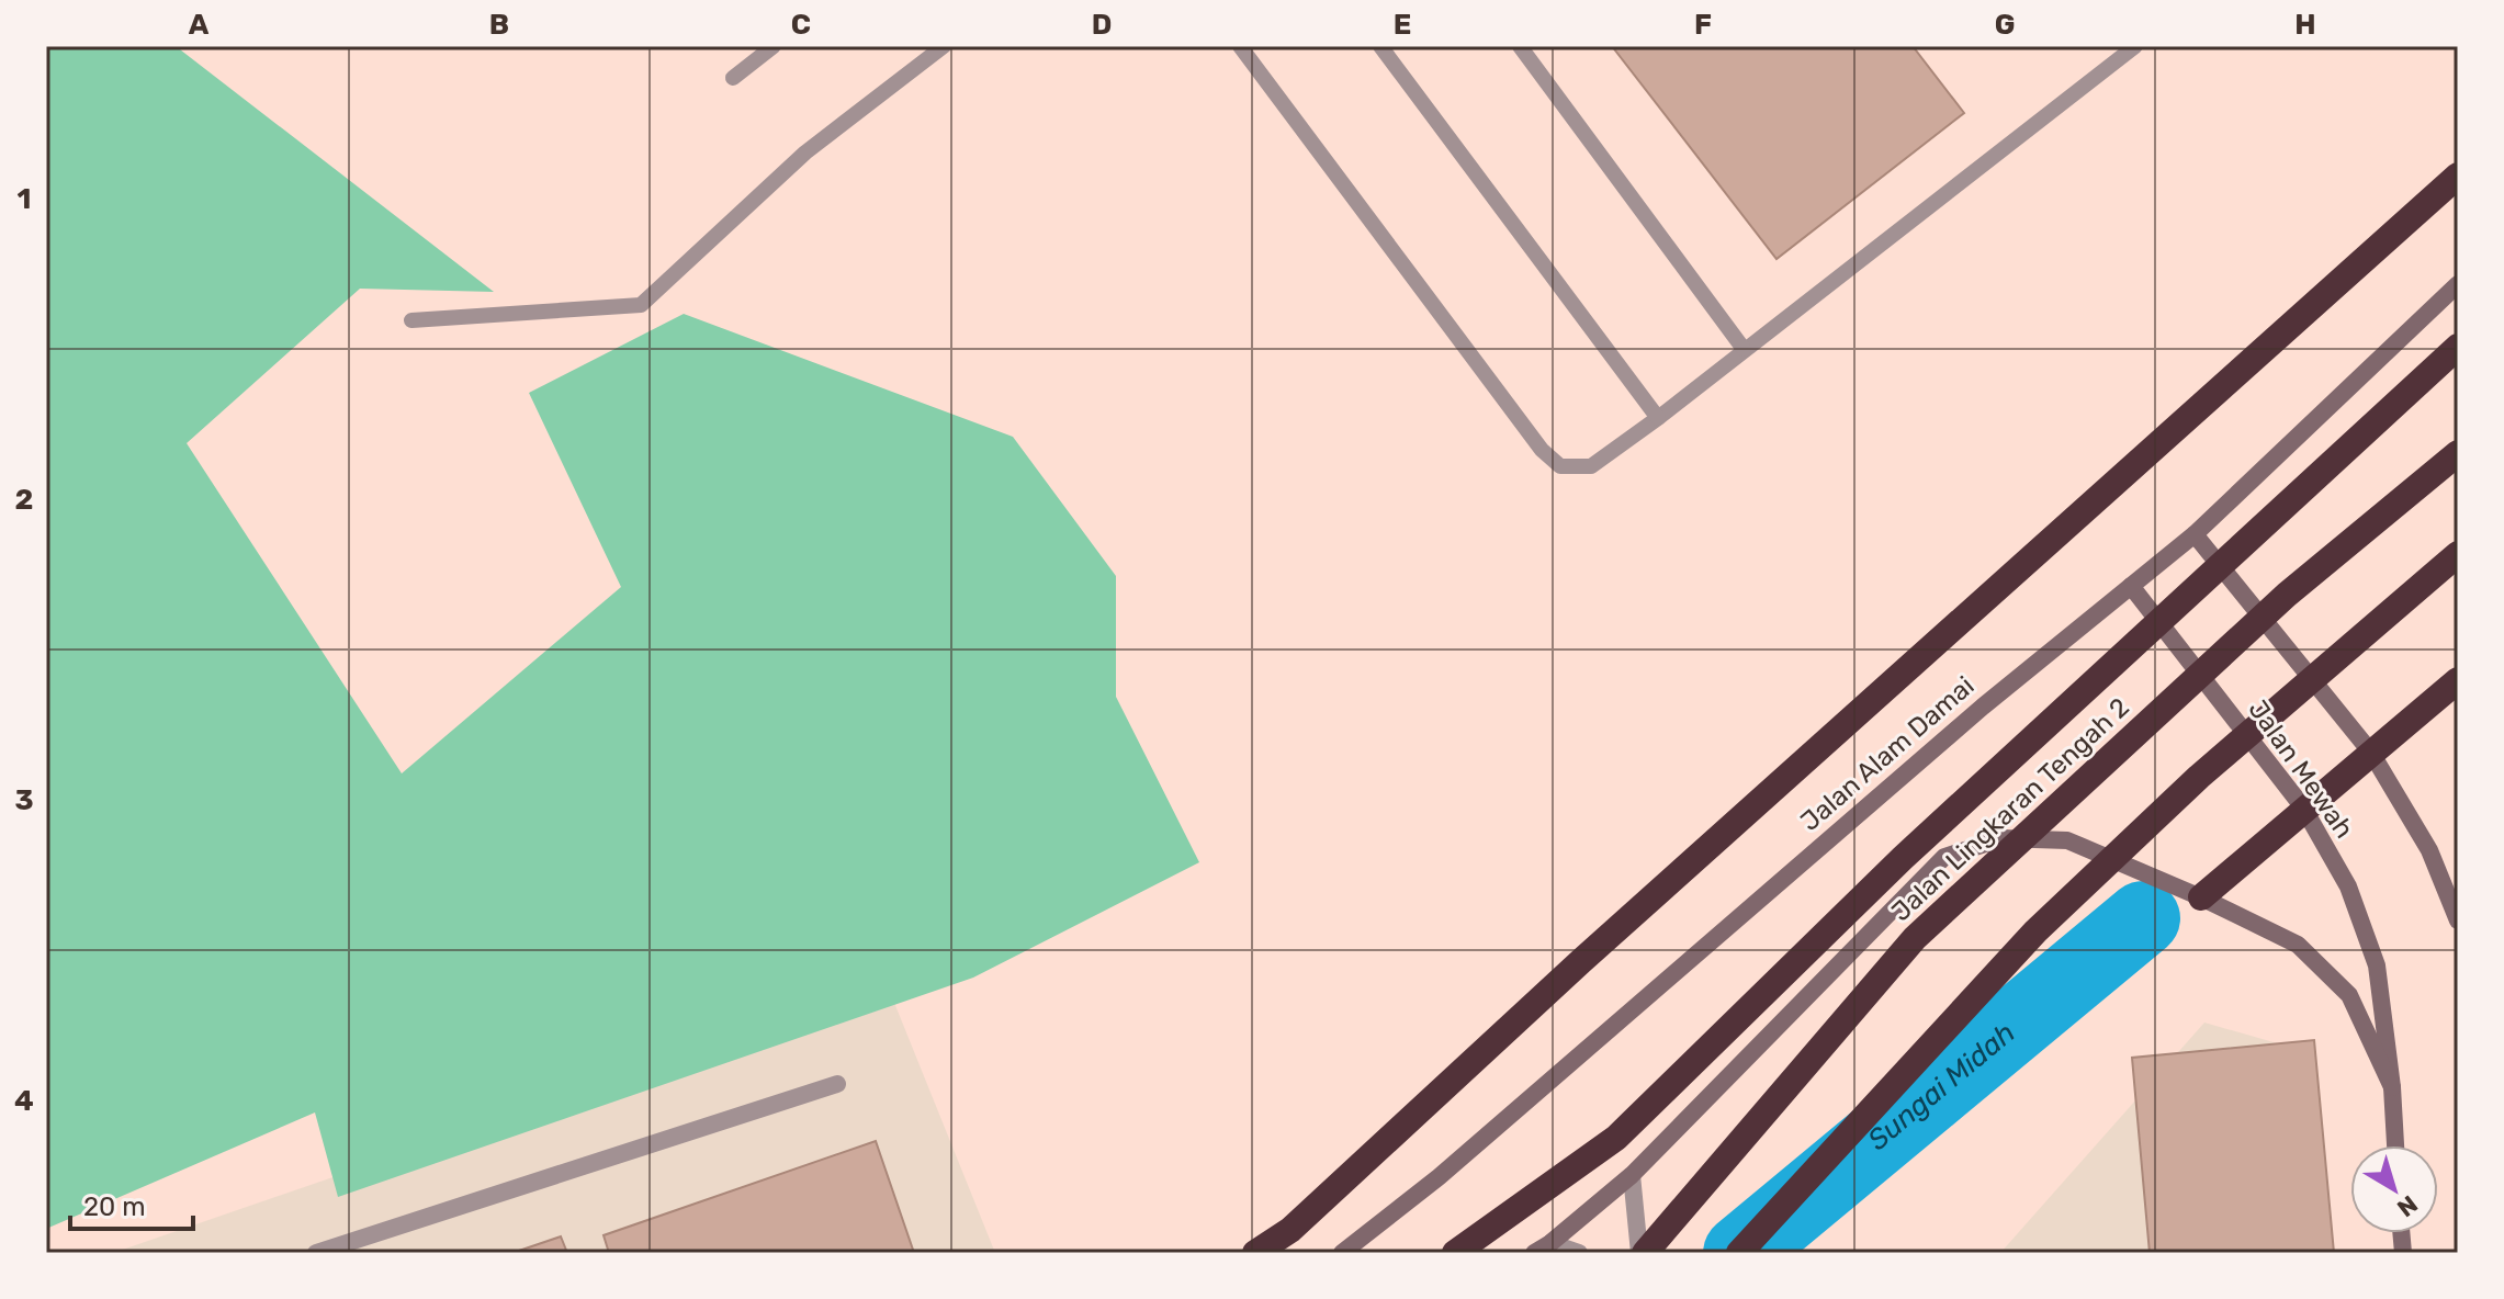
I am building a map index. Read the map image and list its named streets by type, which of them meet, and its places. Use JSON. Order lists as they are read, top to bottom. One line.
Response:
{"streets":{"highway":["Jalan Lingkaran Tengah 2"],"main road":["Jalan Alam Damai","Jalan Mewah"]},"crossings":[["Jalan Alam Damai","Jalan Mewah"]],"water":["Sungai Midah"],"scale_bar":"20 m","north":"bottom right","grid":{"columns":["A","B","C","D","E","F","G","H"],"rows":["1","2","3","4"]}}
